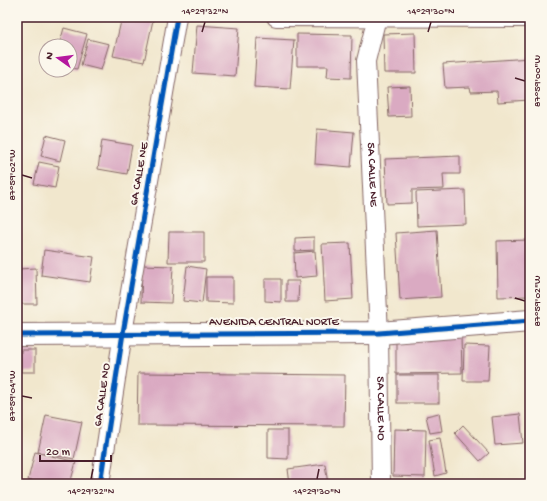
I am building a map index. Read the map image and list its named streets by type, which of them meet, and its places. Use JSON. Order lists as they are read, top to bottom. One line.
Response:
{"streets":{"street":["6A CALLE NE","5A CALLE NE","AVENIDA CENTRAL NORTE","6A CALLE NO","5A CALLE NO"]},"crossings":[["6A CALLE NE","AVENIDA CENTRAL NORTE"],["6A CALLE NE","6A CALLE NO"],["5A CALLE NE","AVENIDA CENTRAL NORTE"],["5A CALLE NE","5A CALLE NO"],["AVENIDA CENTRAL NORTE","6A CALLE NO"],["AVENIDA CENTRAL NORTE","5A CALLE NO"]],"scale_bar":"20 m","north":"left","coordinates":["14°29'32\"N","14°29'30\"N","87°59'00\"W","87°59'02\"W","87°59'04\"W"]}
